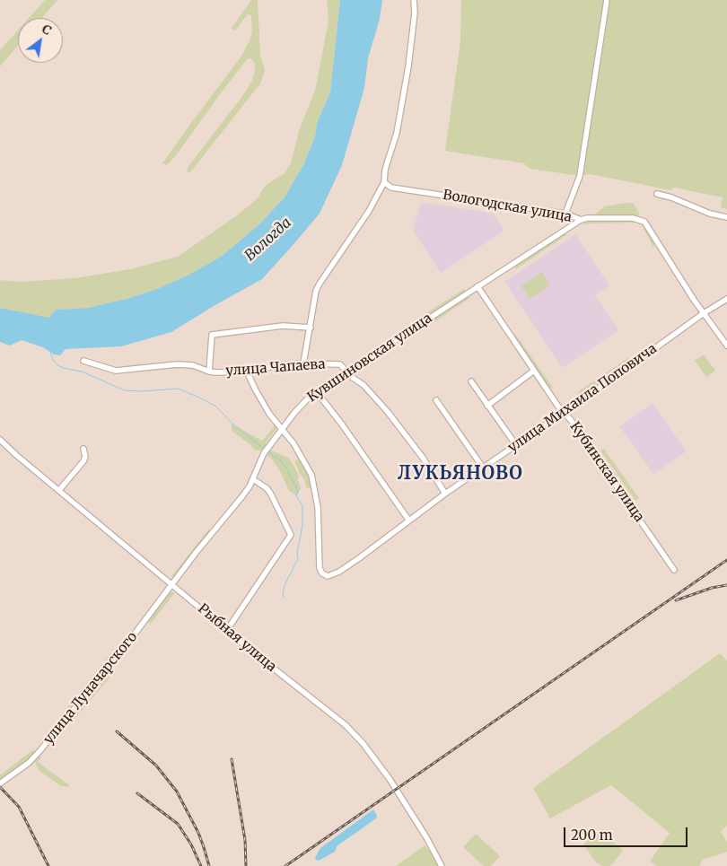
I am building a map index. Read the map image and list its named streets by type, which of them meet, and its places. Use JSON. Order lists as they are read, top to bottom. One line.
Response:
{"streets":{"street":["Вологодская улица","Кувшиновская улица","улица Чапаева","улица Михаила Поповича","Кубинская улица","Рыбная улица","улица Луначарского"]},"crossings":[["Вологодская улица","Кувшиновская улица"],["Вологодская улица","улица Михаила Поповича"],["Кувшиновская улица","улица Чапаева"],["Кувшиновская улица","улица Михаила Поповича"],["Кувшиновская улица","Кубинская улица"],["Кувшиновская улица","Рыбная улица"],["Кувшиновская улица","улица Луначарского"],["улица Чапаева","улица Михаила Поповича"],["улица Михаила Поповича","Кубинская улица"],["Рыбная улица","улица Луначарского"]],"districts":["ЛУКЬЯНОВО"],"water":["Вологда"],"scale_bar":"200 m","north":"top right"}
